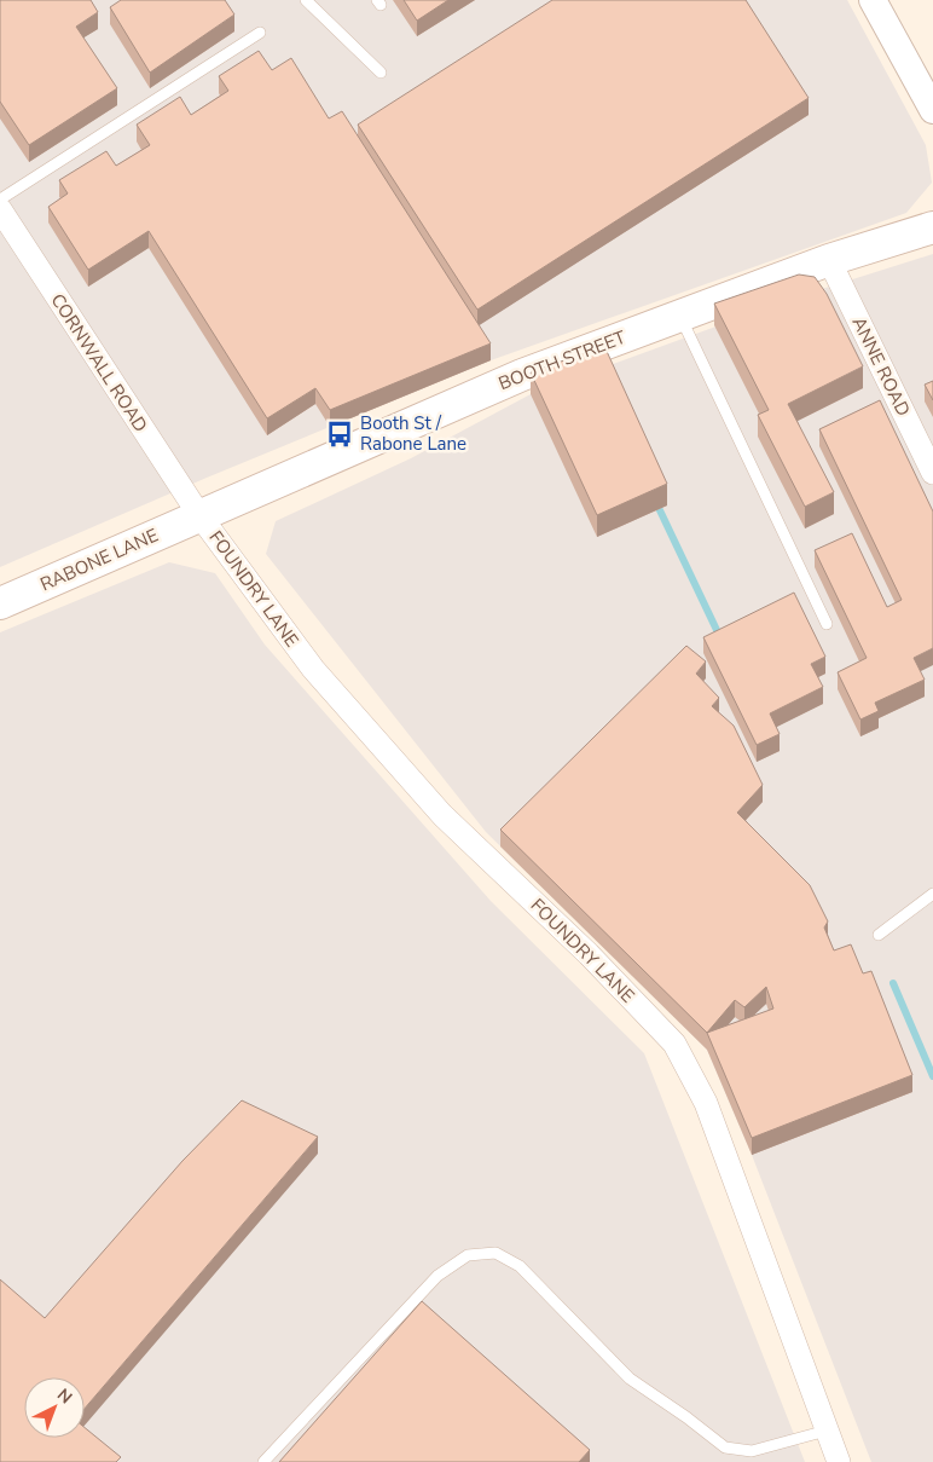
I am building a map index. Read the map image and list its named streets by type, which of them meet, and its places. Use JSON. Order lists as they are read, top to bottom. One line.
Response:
{"streets":{"main road":["BOOTH STREET","RABONE LANE"],"street":["CORNWALL ROAD","ANNE ROAD","FOUNDRY LANE"]},"crossings":[["BOOTH STREET","CORNWALL ROAD"],["BOOTH STREET","ANNE ROAD"],["BOOTH STREET","RABONE LANE"],["BOOTH STREET","FOUNDRY LANE"],["CORNWALL ROAD","RABONE LANE"],["CORNWALL ROAD","FOUNDRY LANE"],["RABONE LANE","FOUNDRY LANE"]],"places":{"bus stop":["Booth St / Rabone Lane"]},"north":"top right"}
